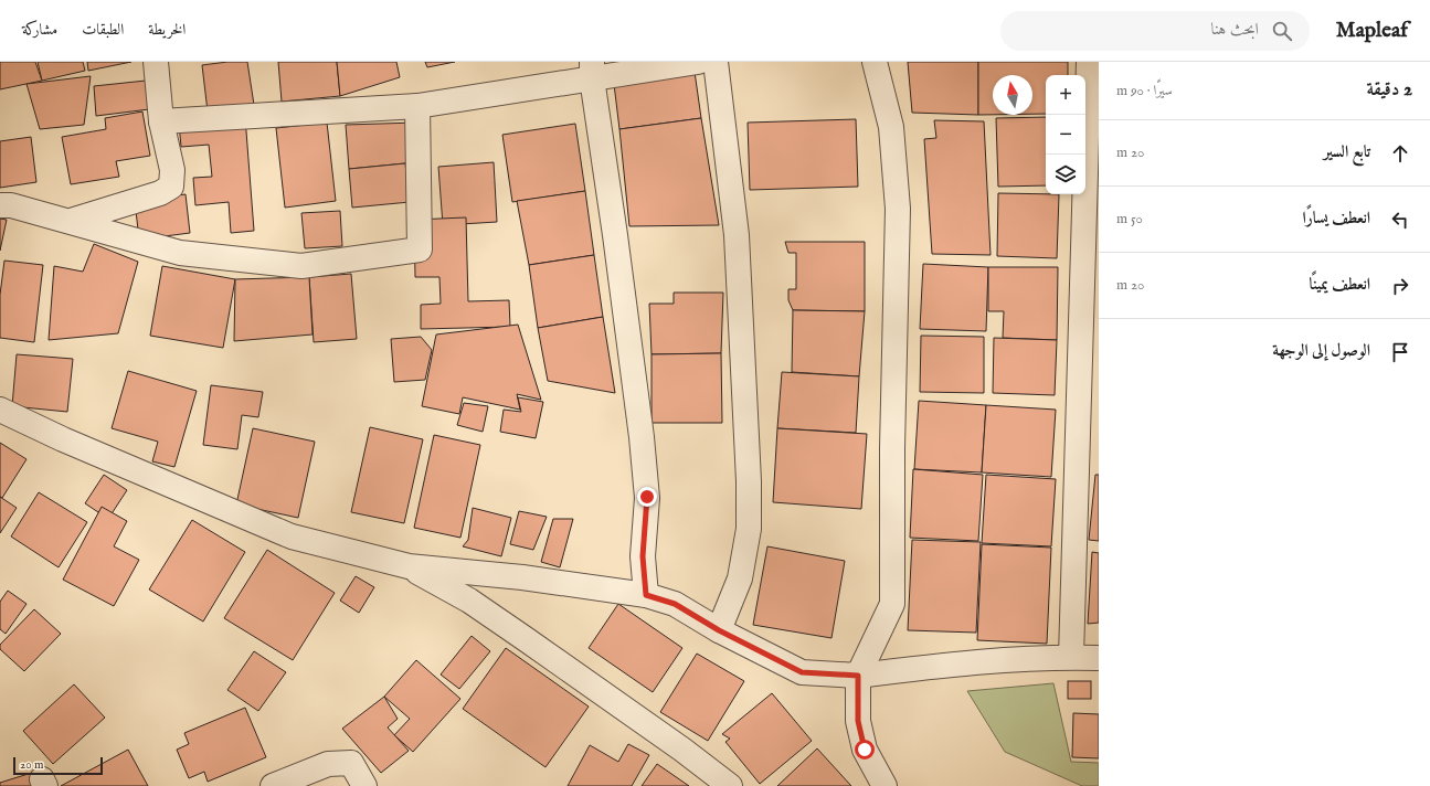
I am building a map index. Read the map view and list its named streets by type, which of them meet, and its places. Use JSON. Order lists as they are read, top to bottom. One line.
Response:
{"scale_bar":"20 m","north":"top","page":{"header":"Mapleaf","search":"ابحث هنا","nav":["الخريطة","الطبقات","مشاركة"],"heading":["2 دقيقة","سيرًا · 90 m"],"map_buttons":["+","−"],"list":[["تابع السير","20 m"],["انعطف يسارًا","50 m"],["انعطف يمينًا","20 m"],"الوصول إلى الوجهة"],"scale":"20 m"}}
